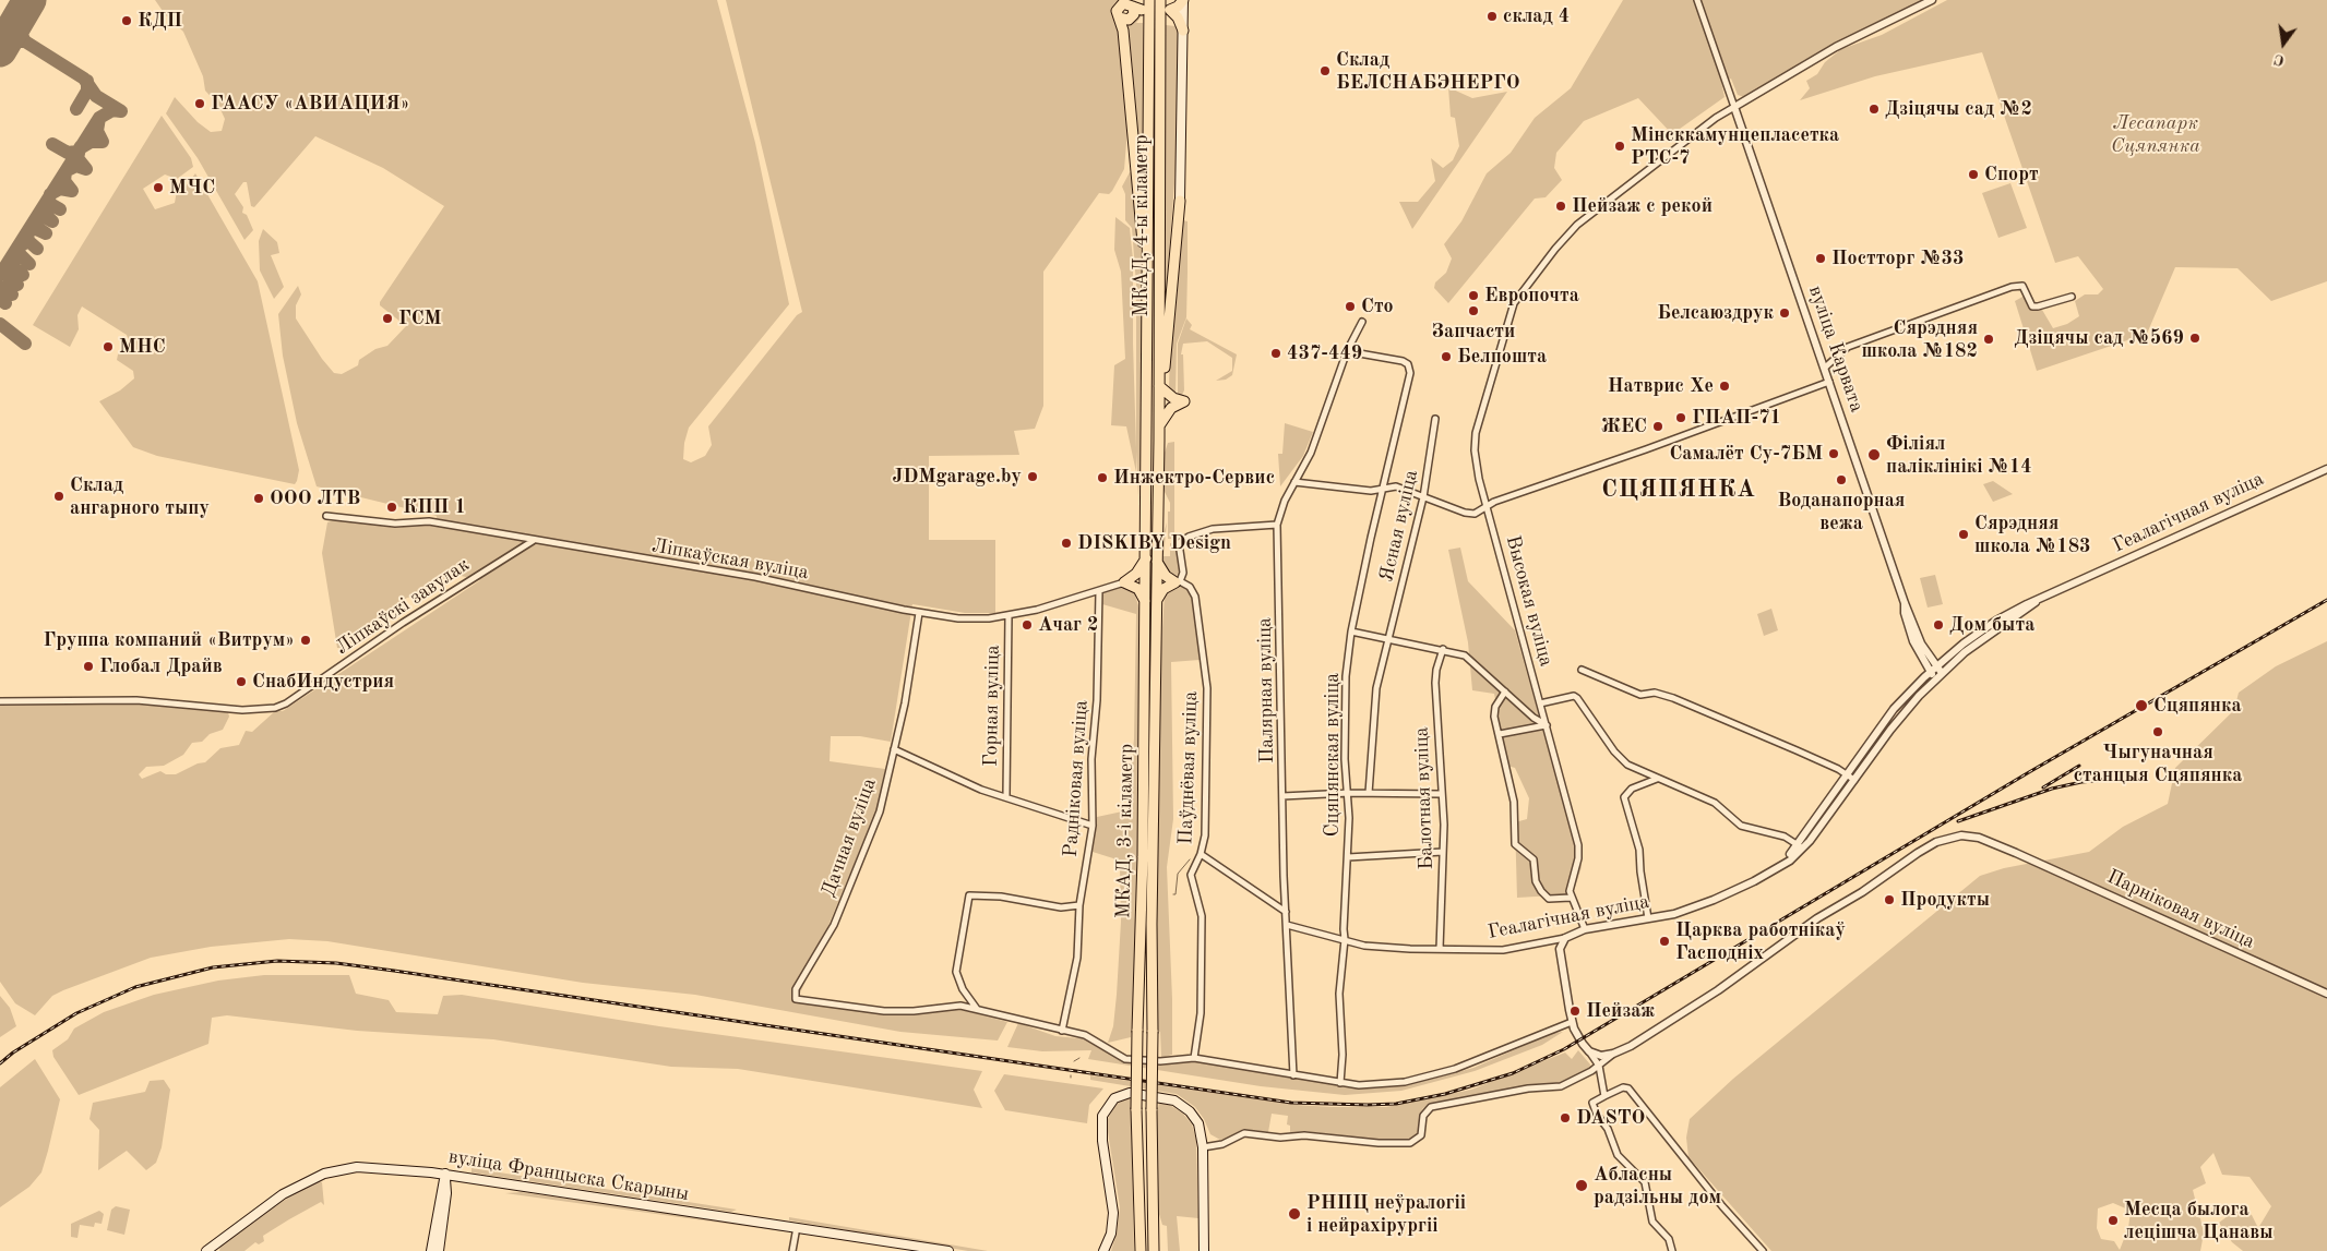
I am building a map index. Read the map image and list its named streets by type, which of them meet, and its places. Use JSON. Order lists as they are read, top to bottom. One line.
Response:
{"streets":{"highway":["МКАД, 4-ы кіламетр","МКАД, 3-і кіламетр"],"main road":["вуліца Францыска Скарыны"],"street":["вуліца Карвата","Геалагічная вуліца","Ясная вуліца","Ліпкаўская вуліца","Высокая вуліца","Ліпкаўскі завулак","Палярная вуліца","Горная вуліца","Сцяпянская вуліца","Паўднёвая вуліца","Радніковая вуліца","Балотная вуліца","Дачная вуліца","Парніковая вуліца"]},"crossings":[["МКАД, 4-ы кіламетр","МКАД, 3-і кіламетр"],["вуліца Карвата","Геалагічная вуліца"],["Геалагічная вуліца","Палярная вуліца"],["Геалагічная вуліца","Сцяпянская вуліца"],["Геалагічная вуліца","Балотная вуліца"],["Ліпкаўская вуліца","Ліпкаўскі завулак"],["Ліпкаўская вуліца","Горная вуліца"],["Ліпкаўская вуліца","Радніковая вуліца"],["Ліпкаўская вуліца","Дачная вуліца"],["Палярная вуліца","Сцяпянская вуліца"]],"districts":["СЦЯПЯНКА"],"parks":["Лесапарк Сцяпянка"],"places":["склад 4","КДП","Склад БЕЛСНАБЭНЕРГО","ГААСУ «АВИАЦИЯ»","Дзіцячы сад №2","Мінсккамунцепласетка РТС-7","Спорт","МЧС","Пейзаж с рекой","Постторг №33","Европочта","Сто","Запчасти","Белсаюздрук","ГСМ","Дзіцячы сад №569","Сярэдняя школа №182","МНС","437-449","Белпошта","Натврис Хе","ГПАП-71","ЖЕС","Самалёт Су-7БМ","Філіял паліклінікі №14","JDMgarage.by","Инжектро-Сервис","Воданапорная вежа","Склад ангарного тыпу","ООО ЛТВ","КПП 1","Сярэдняя школа №183","DISKIBY Design","Ачаг 2","Дом быта","Группа компаний «Витрум»","Глобал Драйв","СнабИндустрия","Сцяпянка","Чыгуначная станцыя Сцяпянка","Продукты","Царква работнікаў Гасподніх","Пейзаж","DASTO","Абласны радзільны дом","РНПЦ неўралогіі і нейрахірургіі","Месца былога лецішча Цанавы"],"north":"bottom"}
